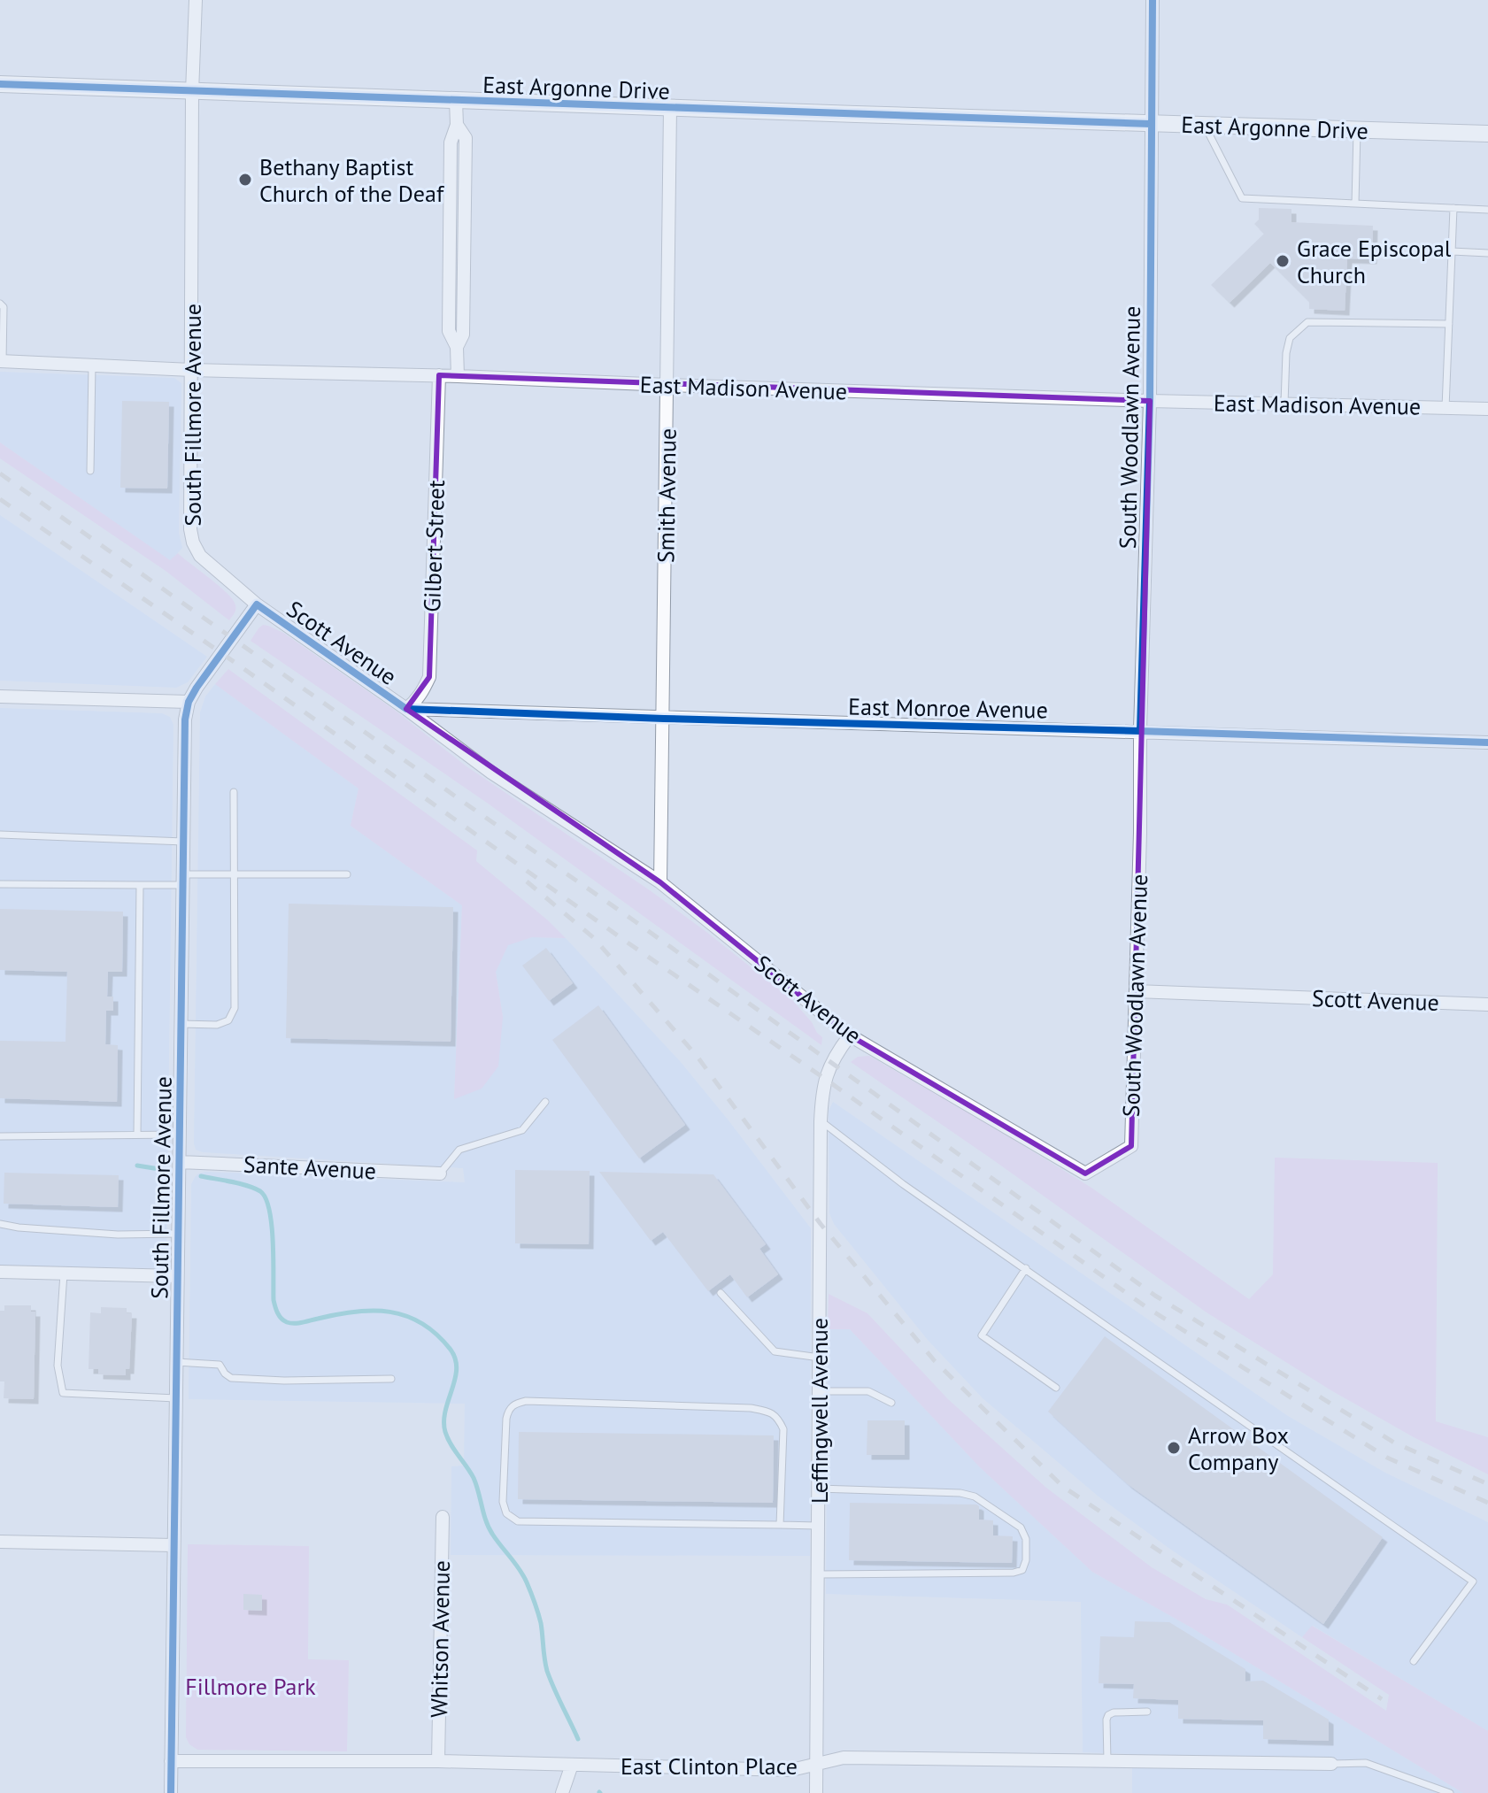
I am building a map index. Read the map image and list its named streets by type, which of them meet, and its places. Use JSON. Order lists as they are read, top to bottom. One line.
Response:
{"streets":{"street":["East Argonne Drive","East Madison Avenue","South Fillmore Avenue","South Woodlawn Avenue","Smith Avenue","Gilbert Street","Scott Avenue","East Monroe Avenue","Sante Avenue","Leffingwell Avenue","Whitson Avenue","East Clinton Place"]},"crossings":[["East Argonne Drive","South Fillmore Avenue"],["East Argonne Drive","South Woodlawn Avenue"],["East Argonne Drive","Smith Avenue"],["East Madison Avenue","South Fillmore Avenue"],["East Madison Avenue","South Woodlawn Avenue"],["East Madison Avenue","Smith Avenue"],["East Madison Avenue","Gilbert Street"],["South Fillmore Avenue","Scott Avenue"],["South Fillmore Avenue","Sante Avenue"],["South Fillmore Avenue","East Clinton Place"],["South Woodlawn Avenue","Scott Avenue"],["South Woodlawn Avenue","East Monroe Avenue"],["Smith Avenue","Scott Avenue"],["Smith Avenue","East Monroe Avenue"],["Gilbert Street","Scott Avenue"],["Gilbert Street","East Monroe Avenue"],["Scott Avenue","East Monroe Avenue"],["Scott Avenue","Leffingwell Avenue"],["Leffingwell Avenue","East Clinton Place"],["Whitson Avenue","East Clinton Place"]],"parks":["Fillmore Park"],"places":["Bethany Baptist Church of the Deaf","Grace Episcopal Church","Arrow Box Company"]}
